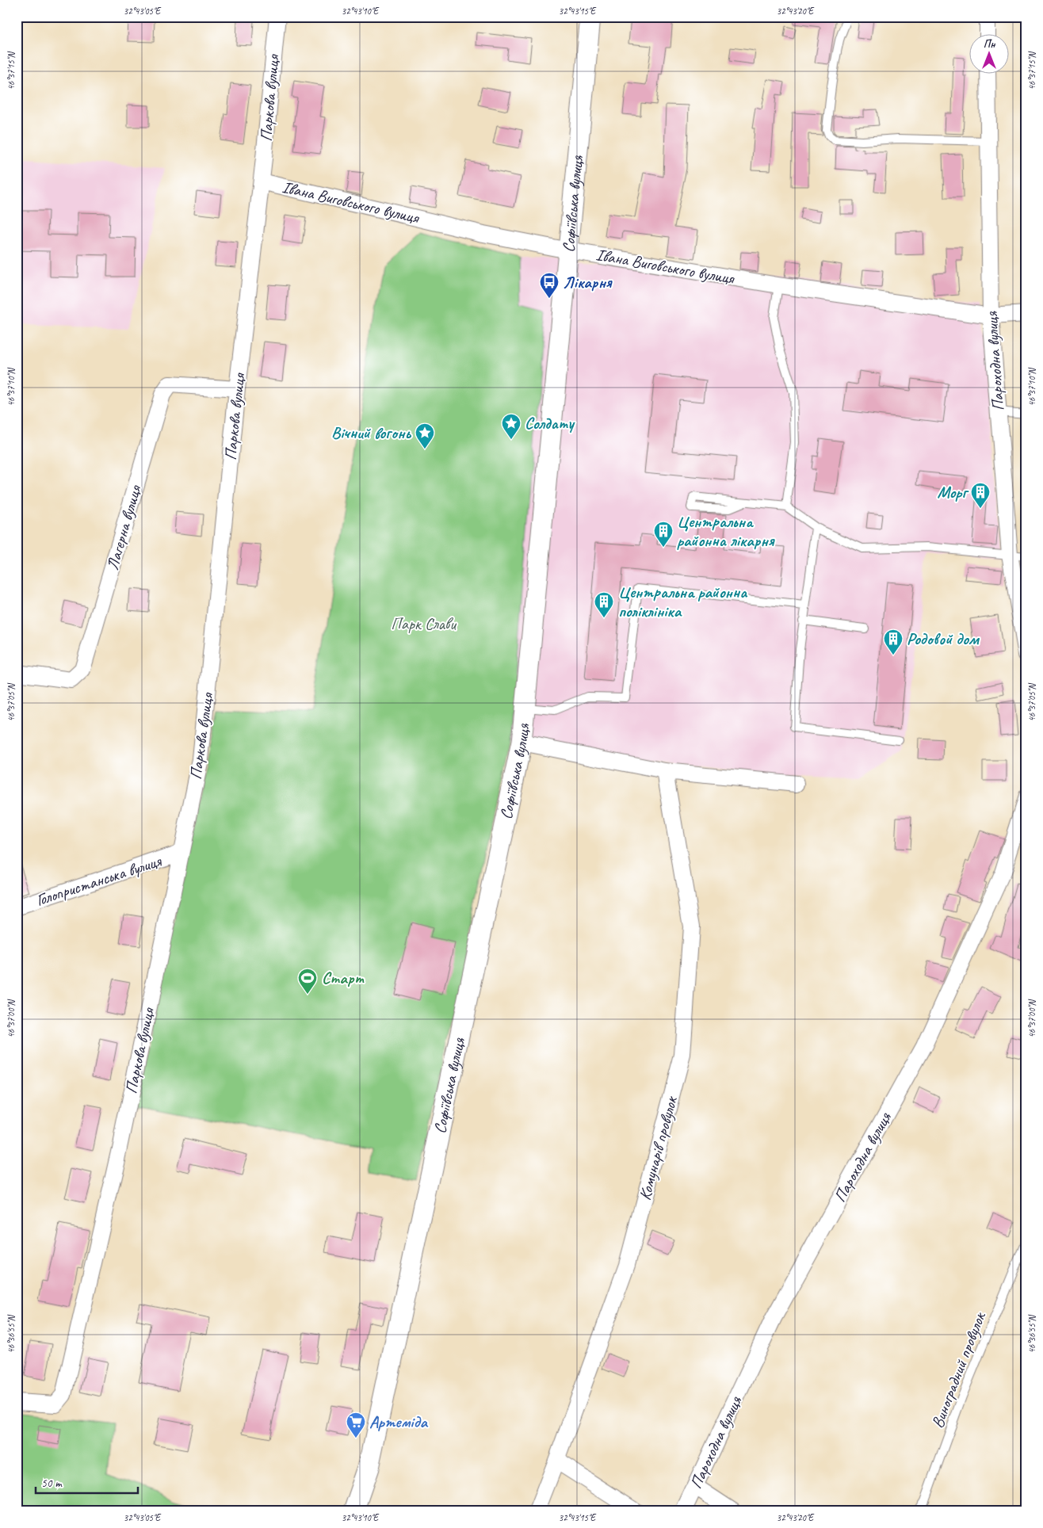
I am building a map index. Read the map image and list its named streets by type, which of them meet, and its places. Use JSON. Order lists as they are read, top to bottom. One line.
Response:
{"streets":{"street":["Паркова вулиця","Івана Виговського вулиця","Софіївська вулиця","Пароходна вулиця","Лагерна вулиця","Голопристанська вулиця","Комунарів провулок"],"lane":["Виноградний провулок"]},"crossings":[["Паркова вулиця","Івана Виговського вулиця"],["Паркова вулиця","Лагерна вулиця"],["Паркова вулиця","Голопристанська вулиця"],["Івана Виговського вулиця","Софіївська вулиця"],["Івана Виговського вулиця","Пароходна вулиця"]],"parks":["Парк Слави"],"places":{"bus stop":["Лікарня"],"place":["Солдату","Вічний вогонь"],"building":["Морг","Центральна районна лікарня","Центральна районна поліклініка","Родовой дом"],"sports":["Старт"],"supermarket":["Артеміда"]},"scale_bar":"50 m","north":"top","coordinates":["32°43'05\"E","32°43'10\"E","32°43'15\"E","32°43'20\"E","46°37'15\"N","46°37'10\"N","46°37'05\"N","46°37'00\"N","46°36'55\"N"]}
